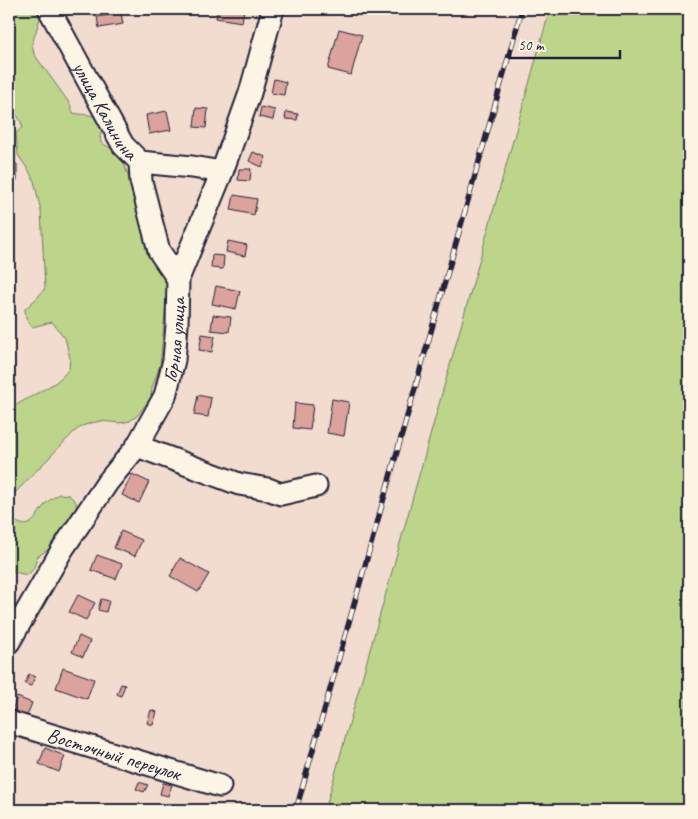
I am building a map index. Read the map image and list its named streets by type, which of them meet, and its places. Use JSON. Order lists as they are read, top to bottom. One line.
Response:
{"streets":{"street":["улица Калинина","Горная улица","Восточный переулок"]},"crossings":[["улица Калинина","Горная улица"]],"scale_bar":"50 m"}
